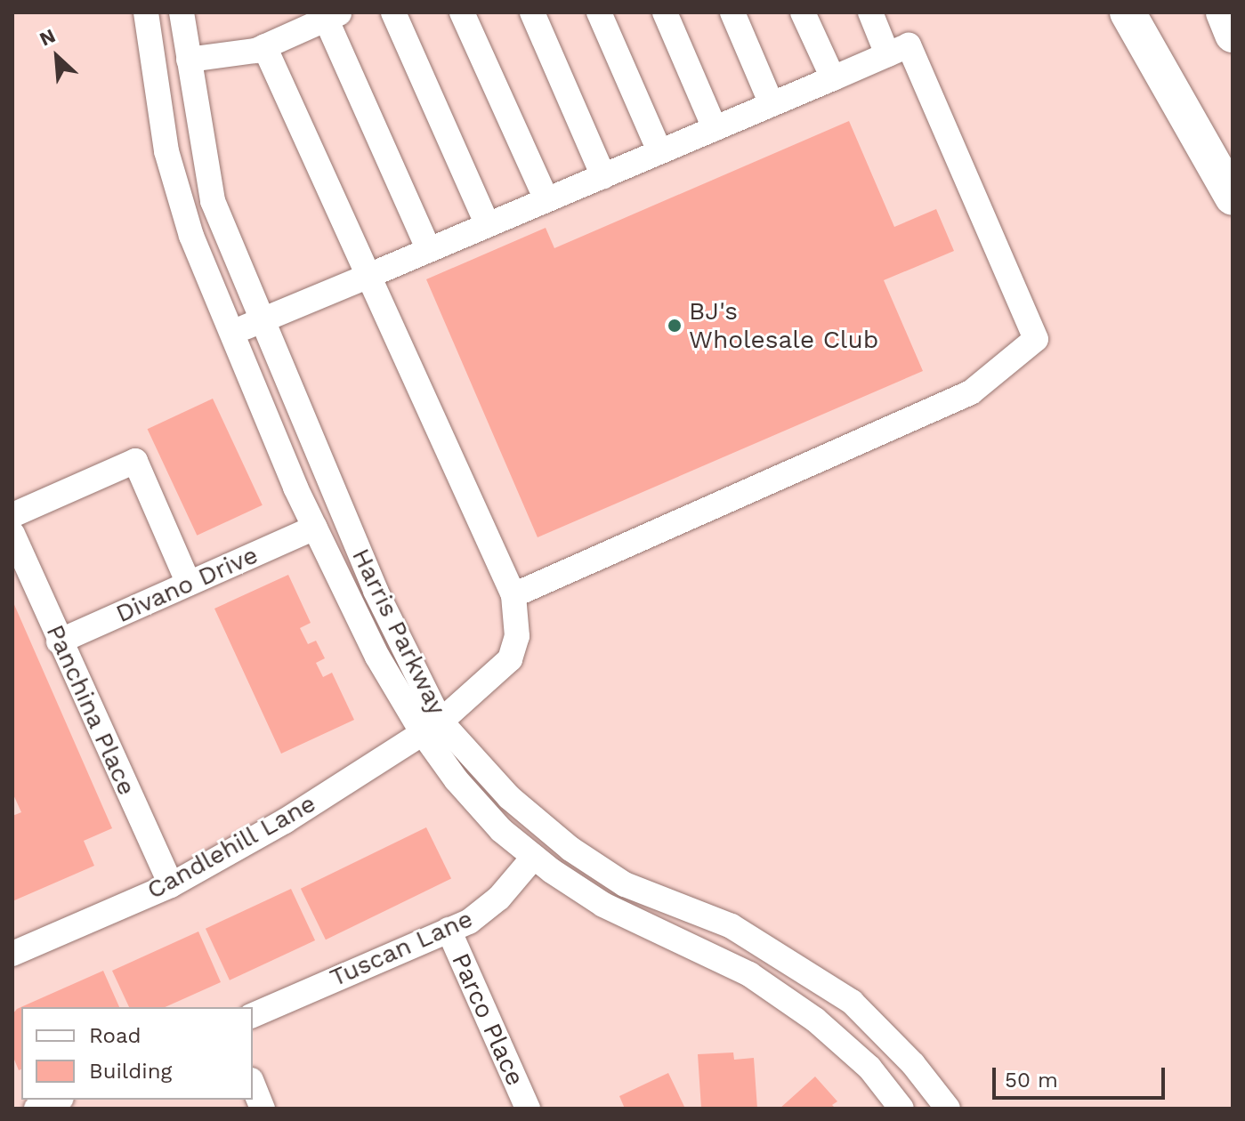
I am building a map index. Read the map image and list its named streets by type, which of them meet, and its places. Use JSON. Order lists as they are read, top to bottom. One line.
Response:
{"streets":{"street":["Divano Drive","Harris Parkway","Panchina Place","Candlehill Lane","Tuscan Lane","Parco Place"]},"crossings":[["Divano Drive","Harris Parkway"],["Divano Drive","Panchina Place"],["Harris Parkway","Candlehill Lane"],["Harris Parkway","Tuscan Lane"],["Panchina Place","Candlehill Lane"],["Tuscan Lane","Parco Place"]],"places":["BJ's Wholesale Club"],"legend":["Road","Building"],"scale_bar":"50 m","north":"top left"}
